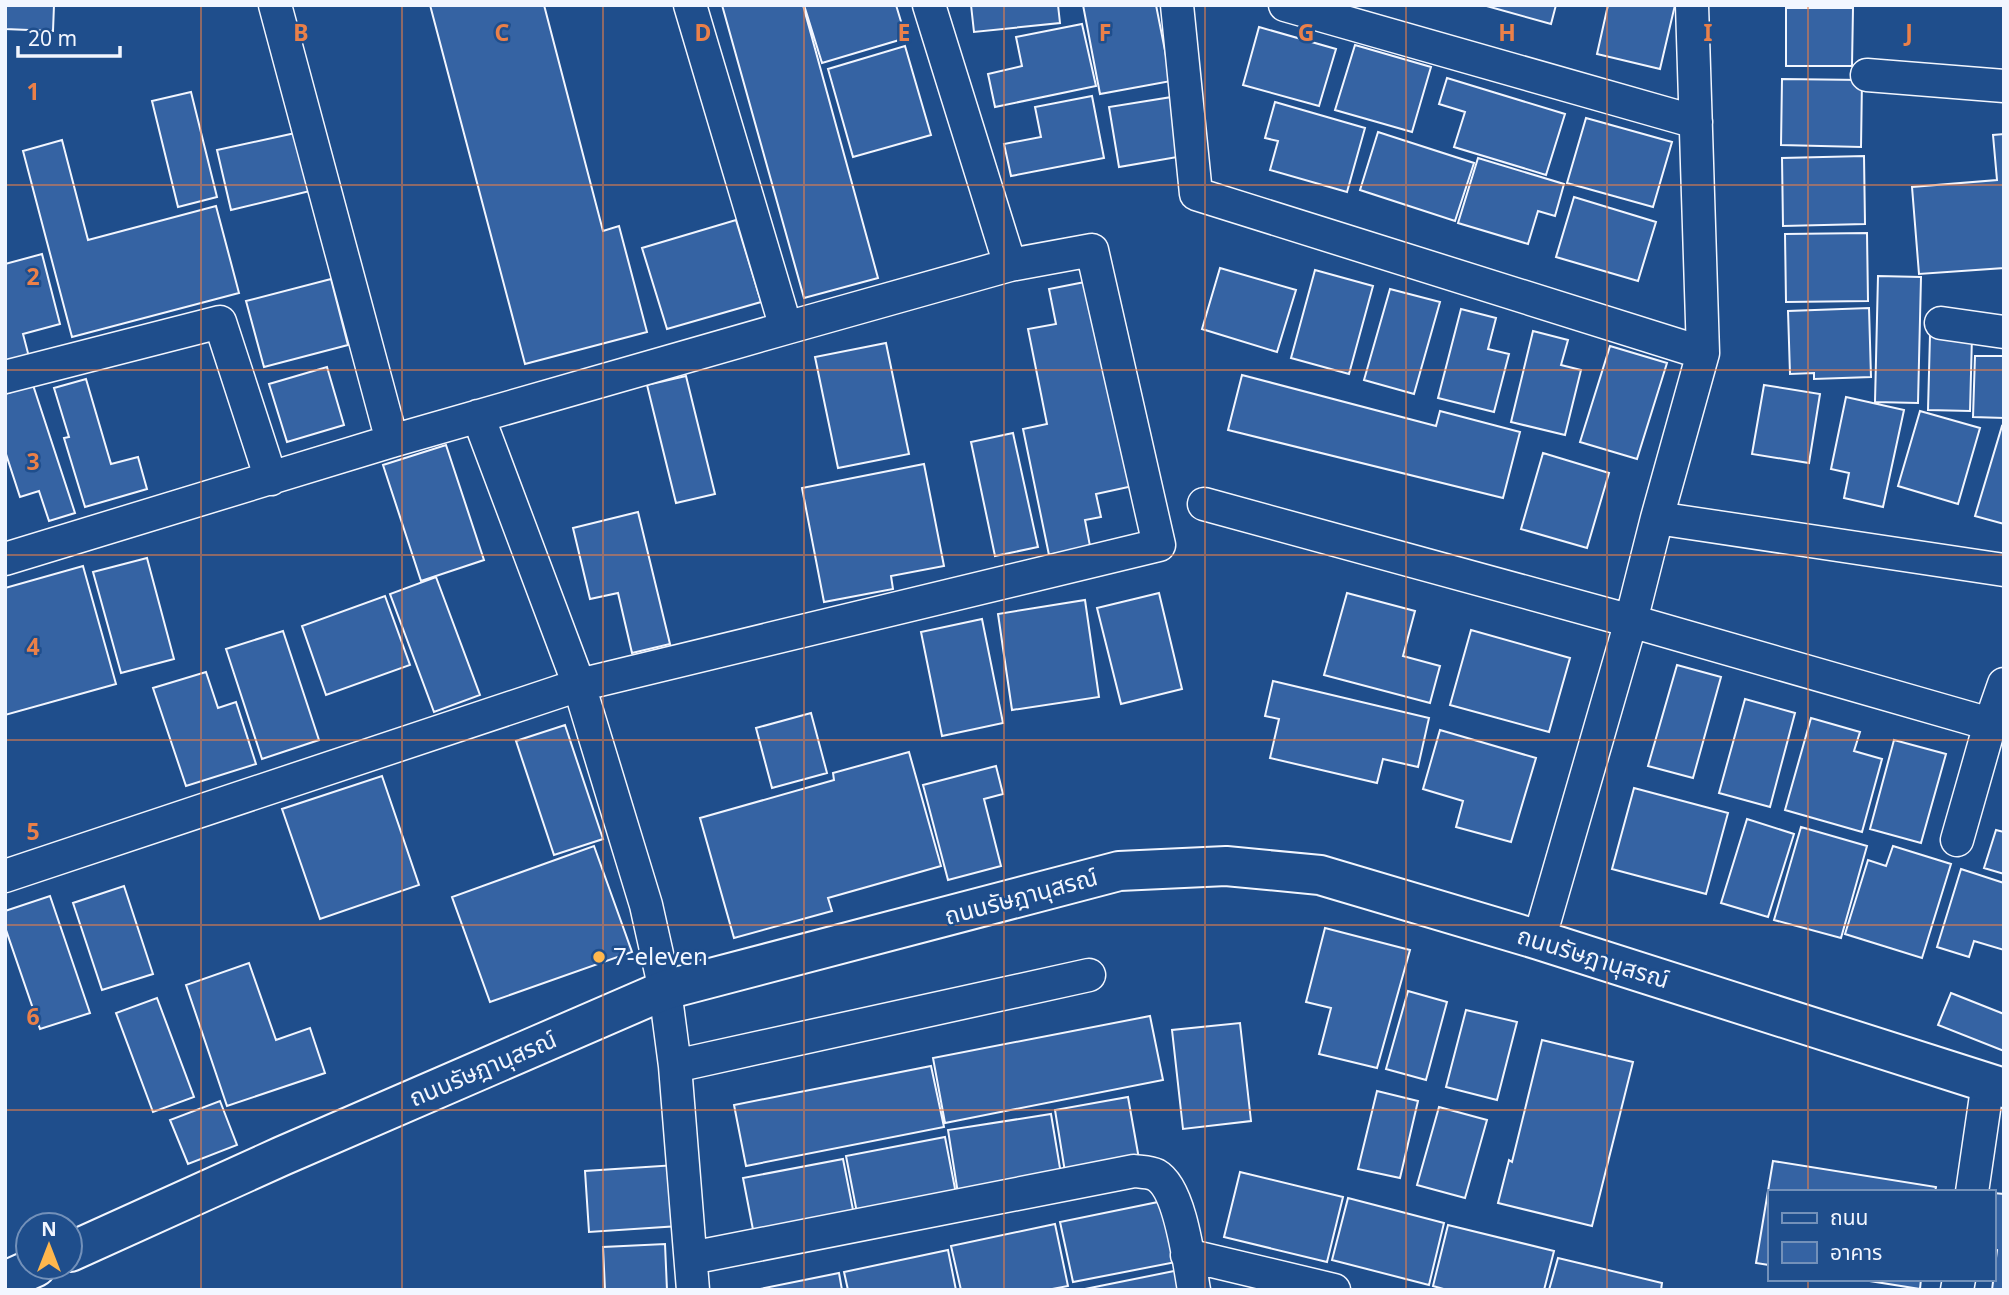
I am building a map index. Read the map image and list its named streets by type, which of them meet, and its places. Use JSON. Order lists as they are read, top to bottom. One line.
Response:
{"streets":{"street":["ถนนรัษฎานุสรณ์"]},"places":["7-eleven"],"legend":["ถนน","อาคาร"],"scale_bar":"20 m","north":"top","grid":{"columns":["B","C","D","E","F","G","H","I","J"],"rows":["1","2","3","4","5","6"]}}
